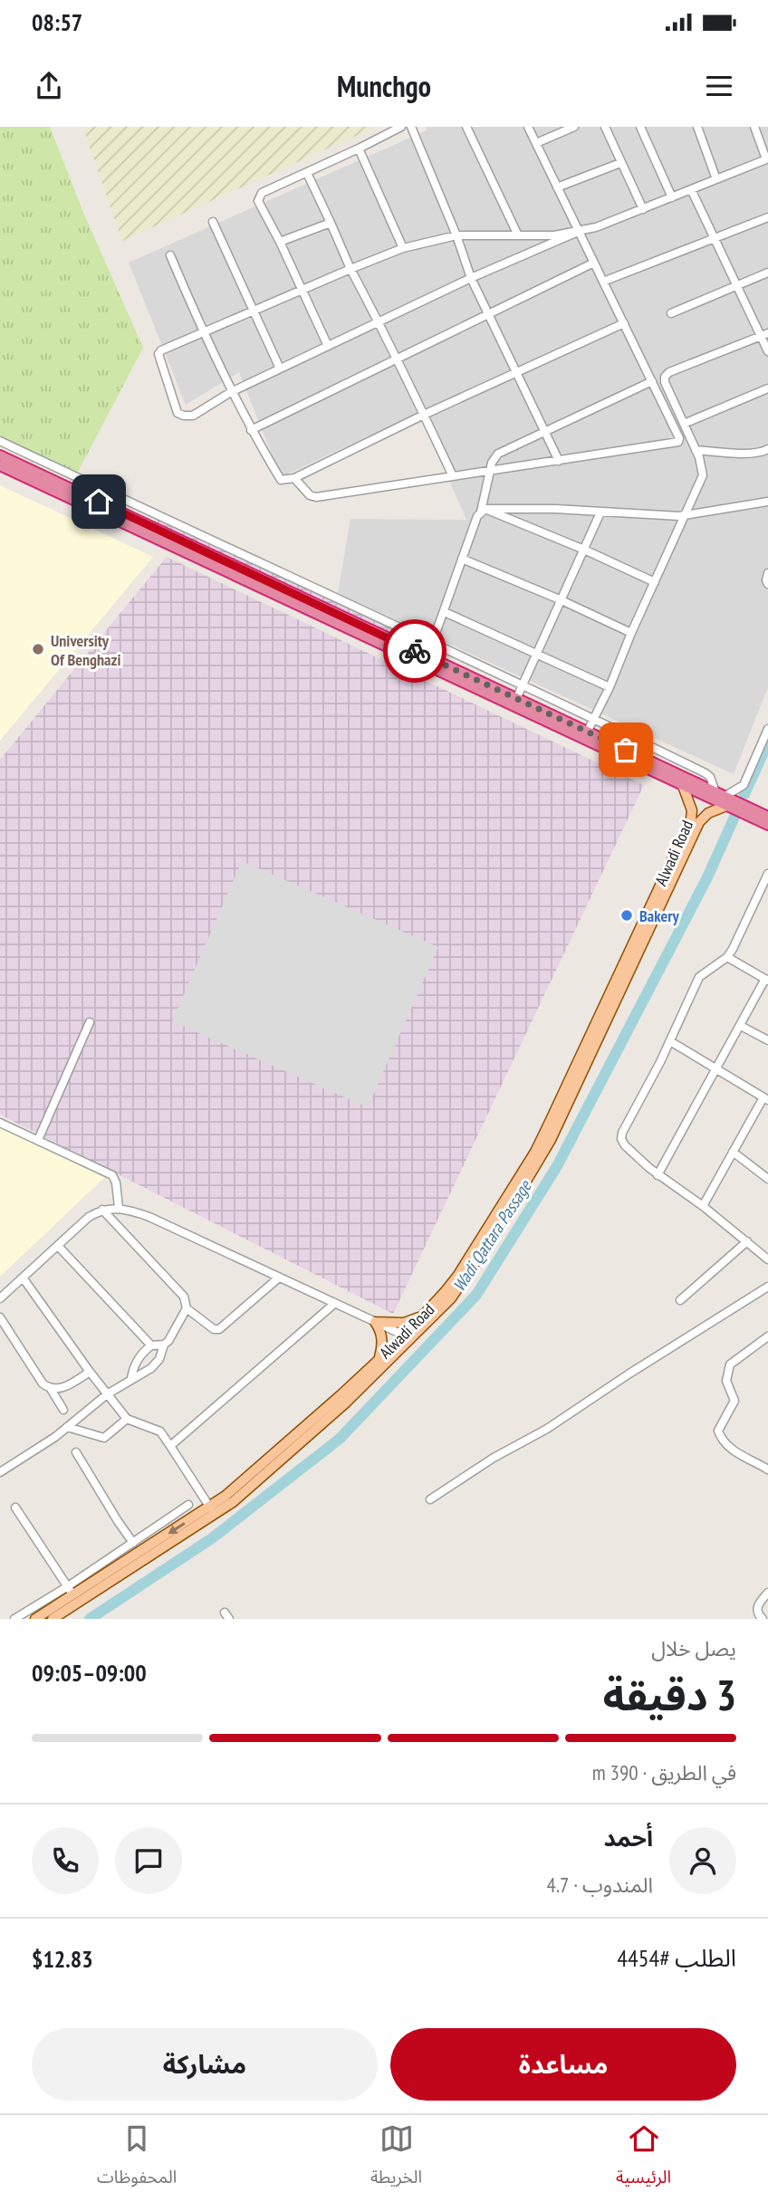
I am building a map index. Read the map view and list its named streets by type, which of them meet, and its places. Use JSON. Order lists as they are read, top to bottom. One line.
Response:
{"streets":{"main road":["Alwadi Road"]},"water":["Wadi Qattara Passage"],"places":["University Of Benghazi","Bakery"],"page":{"status":"08:57","header":"Munchgo","heading":["3 دقيقة","يصل خلال","09:00–09:05"],"panel":["أحمد","المندوب · 4.7","الطلب #4454","$12.83"],"bar":"في الطريق · 390 m","buttons":["مساعدة","مشاركة"],"tabs":["الرئيسية","الخريطة","المحفوظات"]}}
